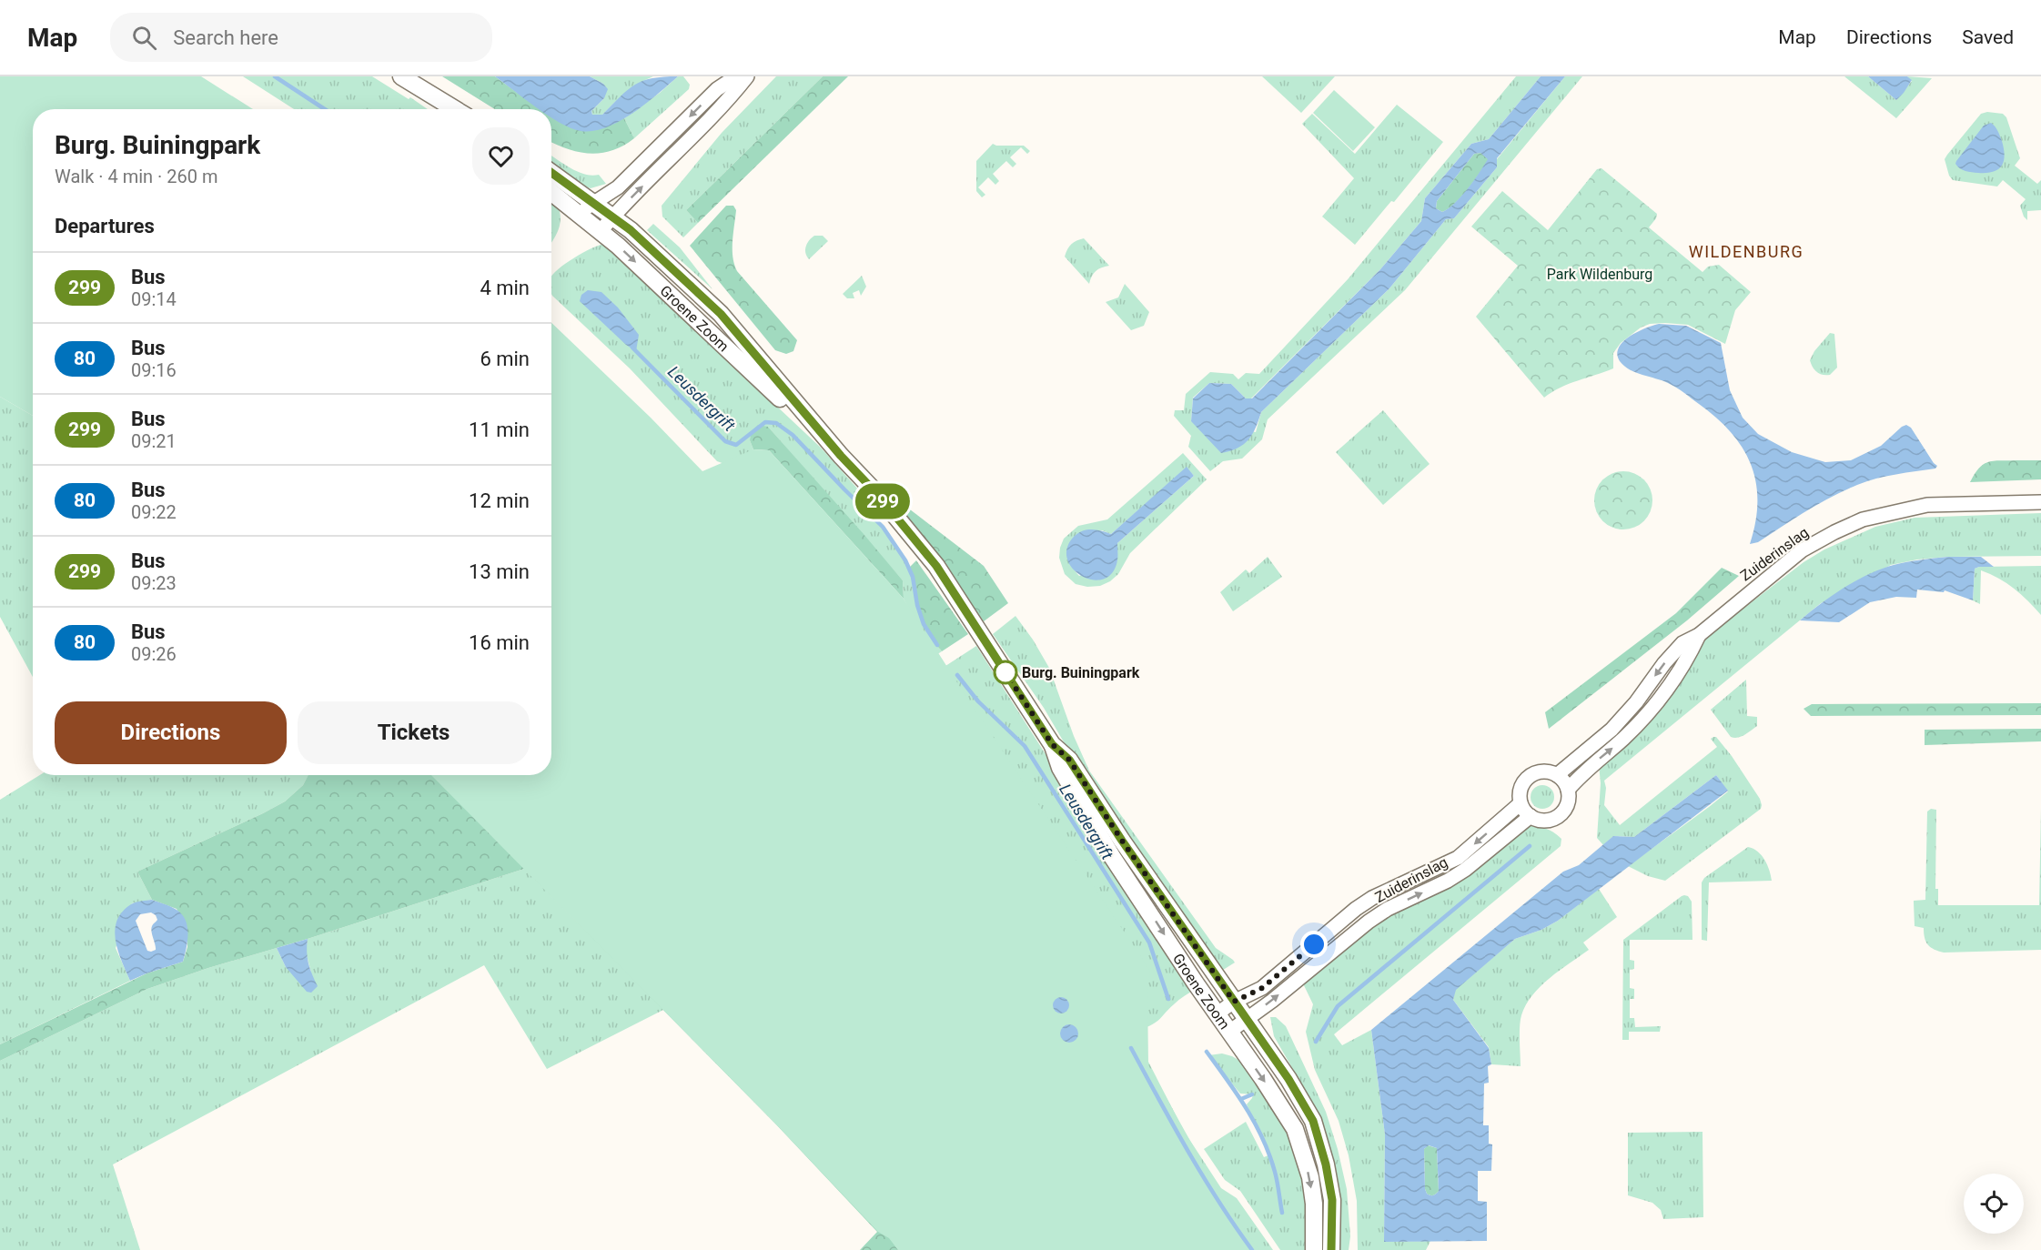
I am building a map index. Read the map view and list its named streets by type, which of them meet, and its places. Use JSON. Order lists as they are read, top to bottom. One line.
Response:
{"streets":{"main road":["Groene Zoom"],"street":["Zuiderinslag"]},"crossings":[["Groene Zoom","Zuiderinslag"]],"districts":["WILDENBURG"],"water":["Leusdergrift"],"parks":["Park Wildenburg"],"places":["Burg. Buiningpark"],"lines":["bus line 299"],"page":{"header":"Map","search":"Search here","nav":["Map","Directions","Saved"],"on_map":"299","heading":[["Burg. Buiningpark","Walk · 4 min · 260 m"],"Departures"],"list":[{"mark":"299","name":"Bus","note":"09:14","value":"4 min"},{"mark":"80","name":"Bus","note":"09:16","value":"6 min"},{"mark":"299","name":"Bus","note":"09:21","value":"11 min"},{"mark":"80","name":"Bus","note":"09:22","value":"12 min"},{"mark":"299","name":"Bus","note":"09:23","value":"13 min"},{"mark":"80","name":"Bus","note":"09:26","value":"16 min"}],"buttons":["Directions","Tickets"]}}
